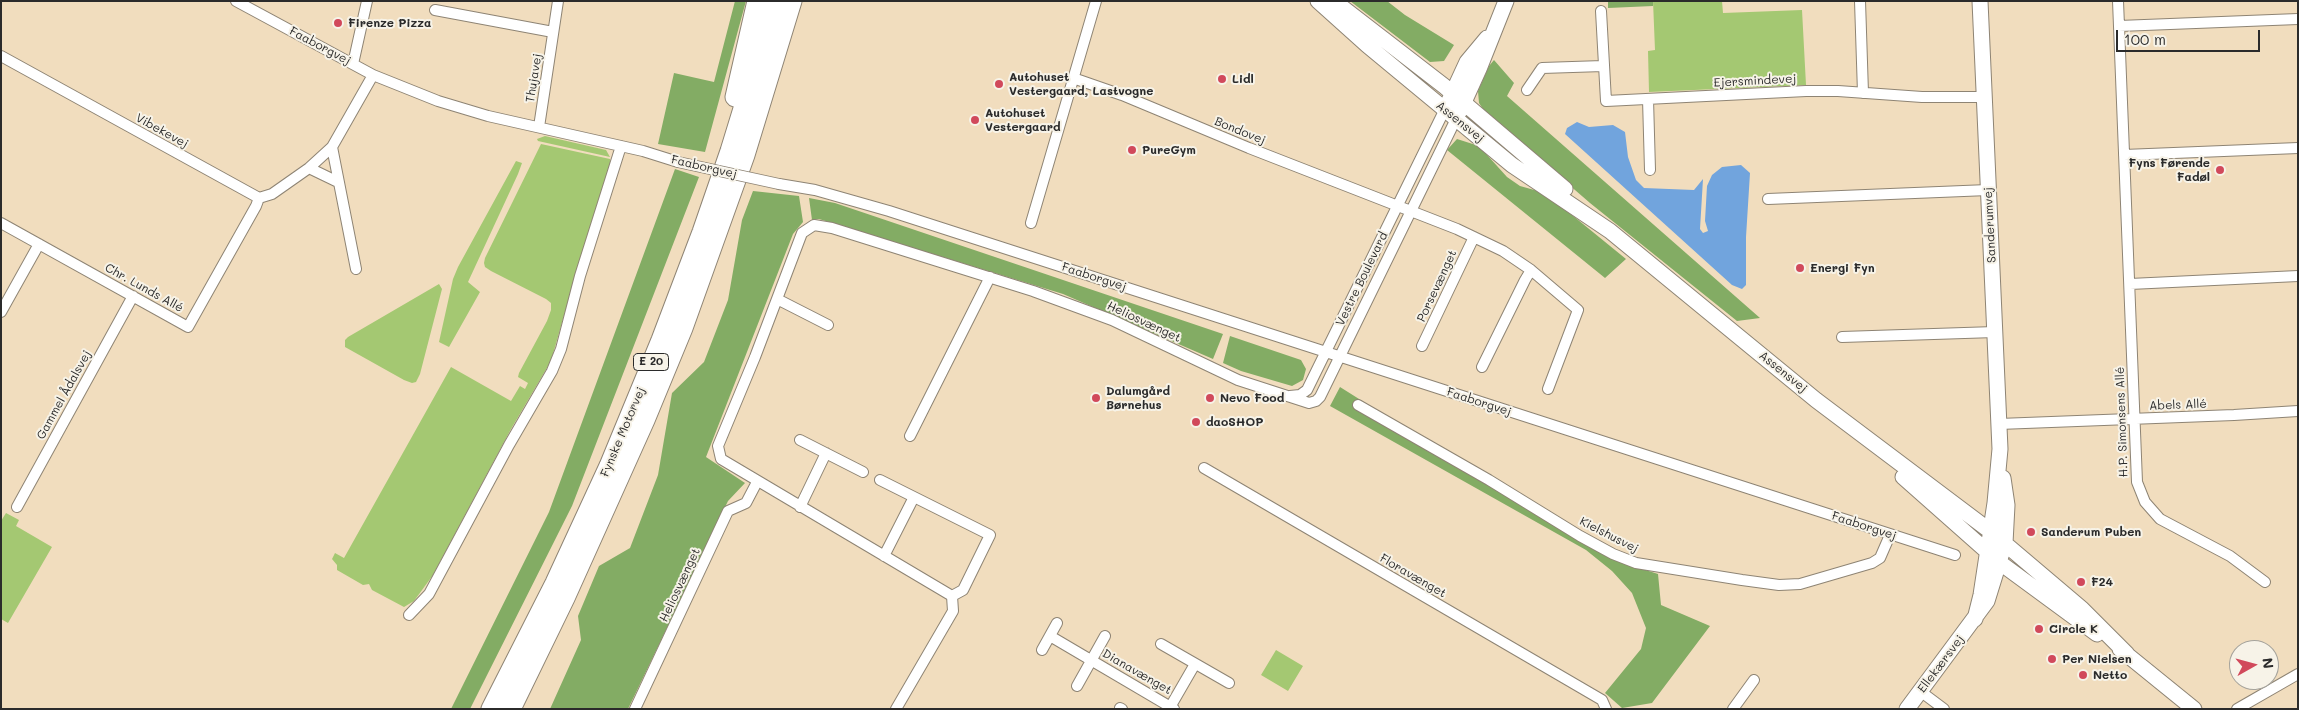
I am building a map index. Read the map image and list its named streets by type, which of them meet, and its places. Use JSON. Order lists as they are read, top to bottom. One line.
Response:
{"streets":{"highway":["E 20","Fynske Motorvej"],"main road":["Assensvej","Sanderumvej","Vestre Boulevard","Ellekærsvej"],"street":["Faaborgvej","Thujavej","Ejersmindevej","Vibekevej","Bondovej","Porsevænget","Chr. Lunds Allé","Heliosvænget","Gammel Ådalsvej","Abels Allé","H.P. Simonsens Allé","Kielshusvej","Floravænget","Dianavænget"]},"crossings":[["Faaborgvej","Thujavej"],["Faaborgvej","Vestre Boulevard"],["Faaborgvej","Heliosvænget"],["Faaborgvej","Kielshusvej"],["Ejersmindevej","Sanderumvej"],["Assensvej","Sanderumvej"],["Assensvej","Vestre Boulevard"],["Assensvej","Ellekærsvej"],["Vibekevej","Chr. Lunds Allé"],["Bondovej","Vestre Boulevard"],["Sanderumvej","Abels Allé"],["Sanderumvej","Ellekærsvej"],["Vestre Boulevard","Heliosvænget"],["Chr. Lunds Allé","Gammel Ådalsvej"],["Abels Allé","H.P. Simonsens Allé"]],"places":["Firenze Pizza","Lidl","Autohuset Vestergaard, Lastvogne","Autohuset Vestergaard","PureGym","Fyns Førende Fadøl","Energi Fyn","Dalumgård Børnehus","Nevo Food","daoSHOP","Sanderum Puben","F24","Circle K","Per Nielsen","Netto"],"scale_bar":"100 m","north":"right"}
